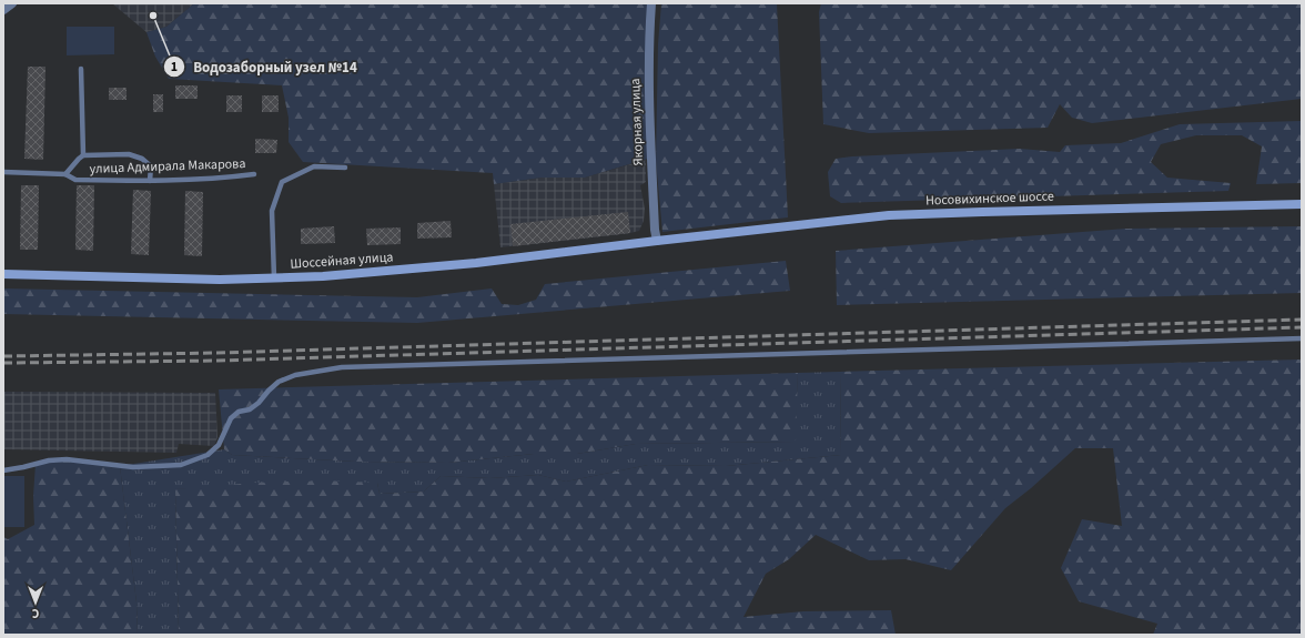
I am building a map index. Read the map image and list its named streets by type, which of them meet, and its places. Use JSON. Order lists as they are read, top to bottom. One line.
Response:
{"streets":{"main road":["Носовихинское шоссе","Шоссейная улица"],"street":["Якорная улица"],"lane":["улица Адмирала Макарова"]},"crossings":[["Якорная улица","Шоссейная улица"],["Носовихинское шоссе","Шоссейная улица"]],"places":["Водозаборный узел №14"],"north":"bottom"}
